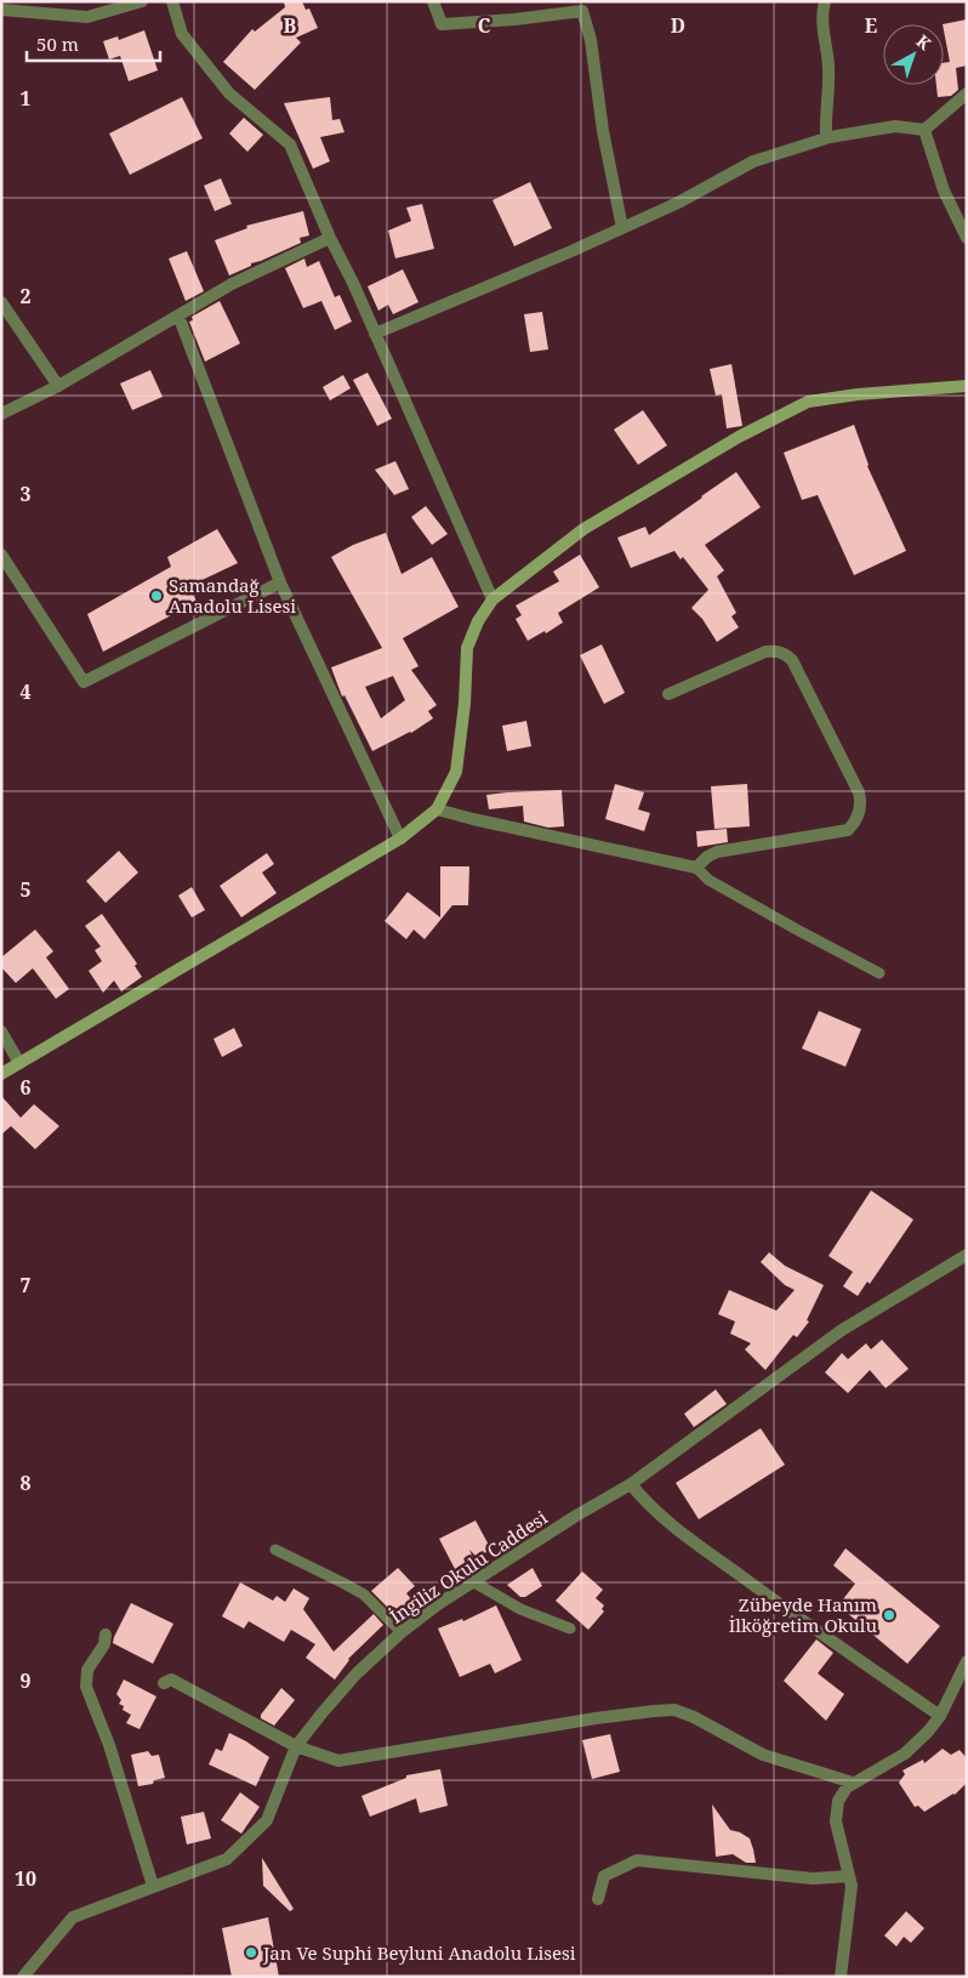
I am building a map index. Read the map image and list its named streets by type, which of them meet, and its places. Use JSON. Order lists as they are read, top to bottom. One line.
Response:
{"streets":{"street":["İngiliz Okulu Caddesi"]},"places":["Samandağ Anadolu Lisesi","Zübeyde Hanım İlköğretim Okulu","Jan Ve Suphi Beyluni Anadolu Lisesi"],"scale_bar":"50 m","north":"top right","grid":{"columns":["B","C","D","E"],"rows":["1","2","3","4","5","6","7","8","9","10"]}}
